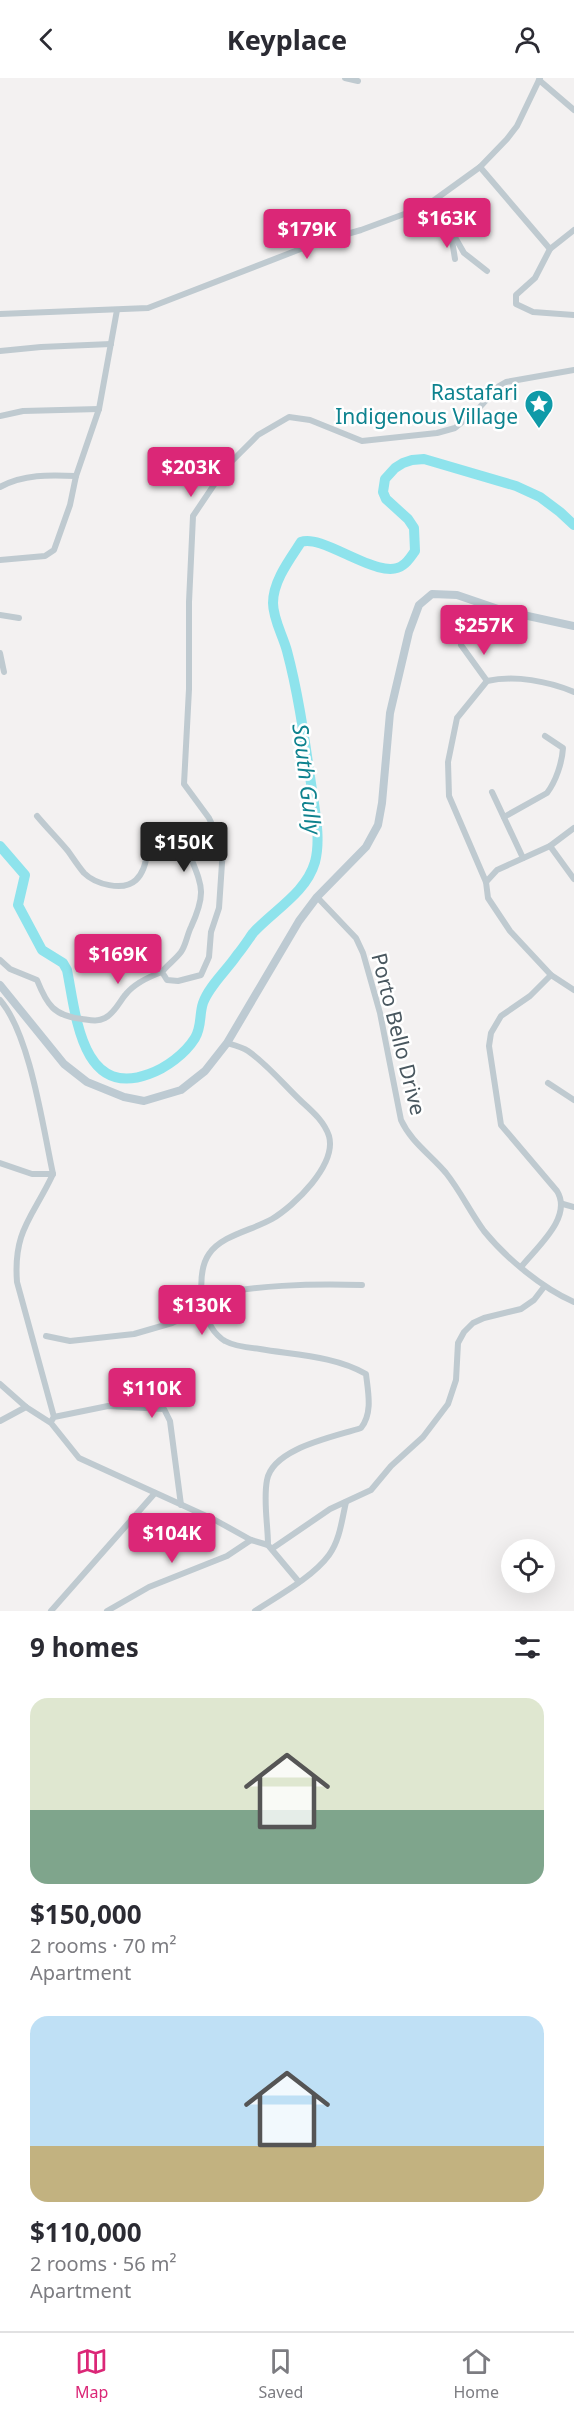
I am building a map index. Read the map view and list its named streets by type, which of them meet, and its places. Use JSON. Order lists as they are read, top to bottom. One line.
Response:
{"streets":{"street":["Porto Bello Drive"]},"water":["South Gully"],"places":{"place":["Rastafari Indigenous Village"]},"page":{"header":"Keyplace","price":["$163K","$179K","$203K","$257K","$150K","$169K","$130K","$110K","$104K"],"heading":"9 homes","list":[{"name":"$150,000","note":"2 rooms · 70 m² · Apartment"},{"name":"$110,000","note":"2 rooms · 56 m² · Apartment"}],"tabs":["Map","Saved","Home"]}}
